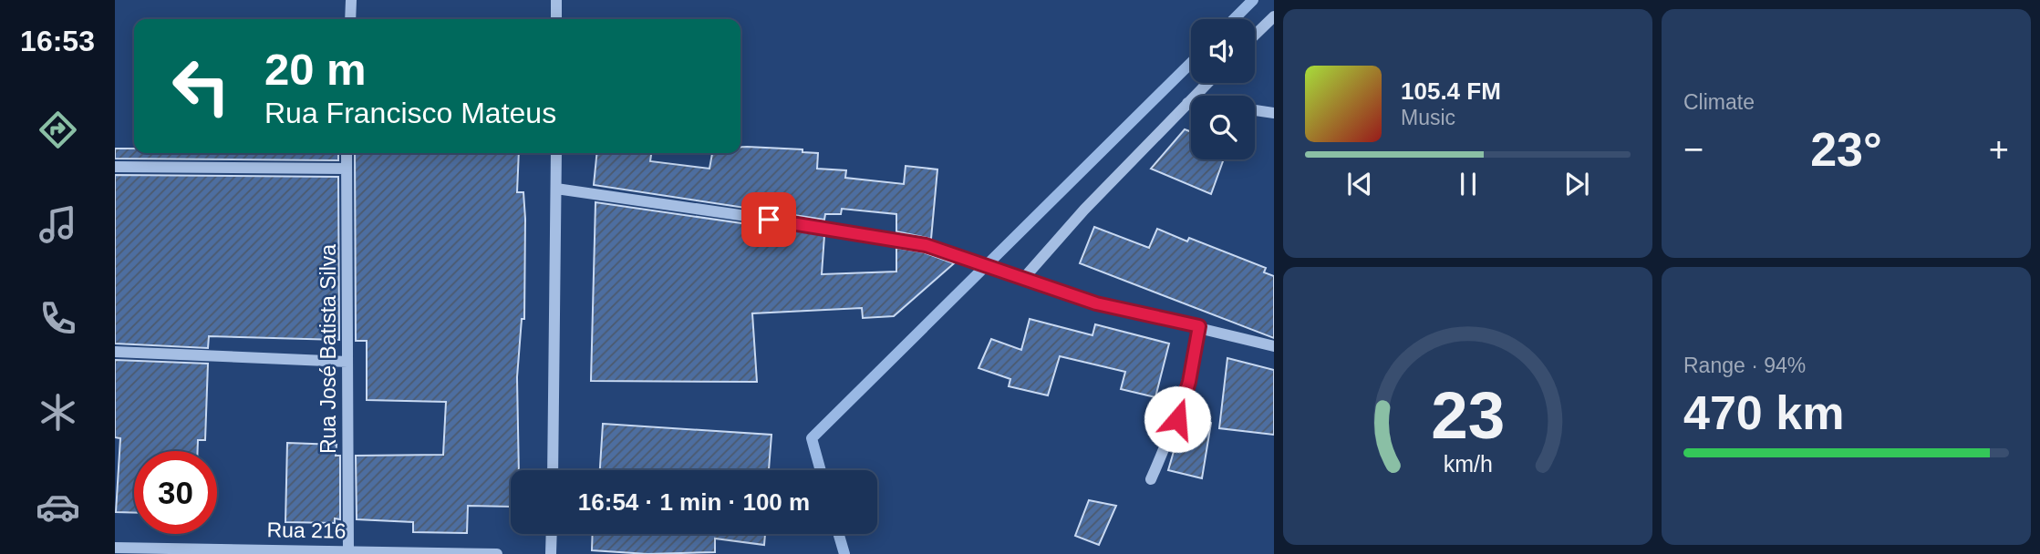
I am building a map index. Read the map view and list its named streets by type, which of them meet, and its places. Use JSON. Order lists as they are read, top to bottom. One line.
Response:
{"streets":{"street":["Rua José Batista Silva","Rua 216"]},"crossings":[["Rua José Batista Silva","Rua 216"]],"page":{"tabs":"16:53","tile":["Climate",["Range · 94%","470 km"]],"turn":["20 m","Rua Francisco Mateus"],"song":["105.4 FM","Music"],"heat":["−","23°","+"],"limit":"30","trip":"16:54 · 1 min · 100 m","gauge":["23","km/h"]}}
